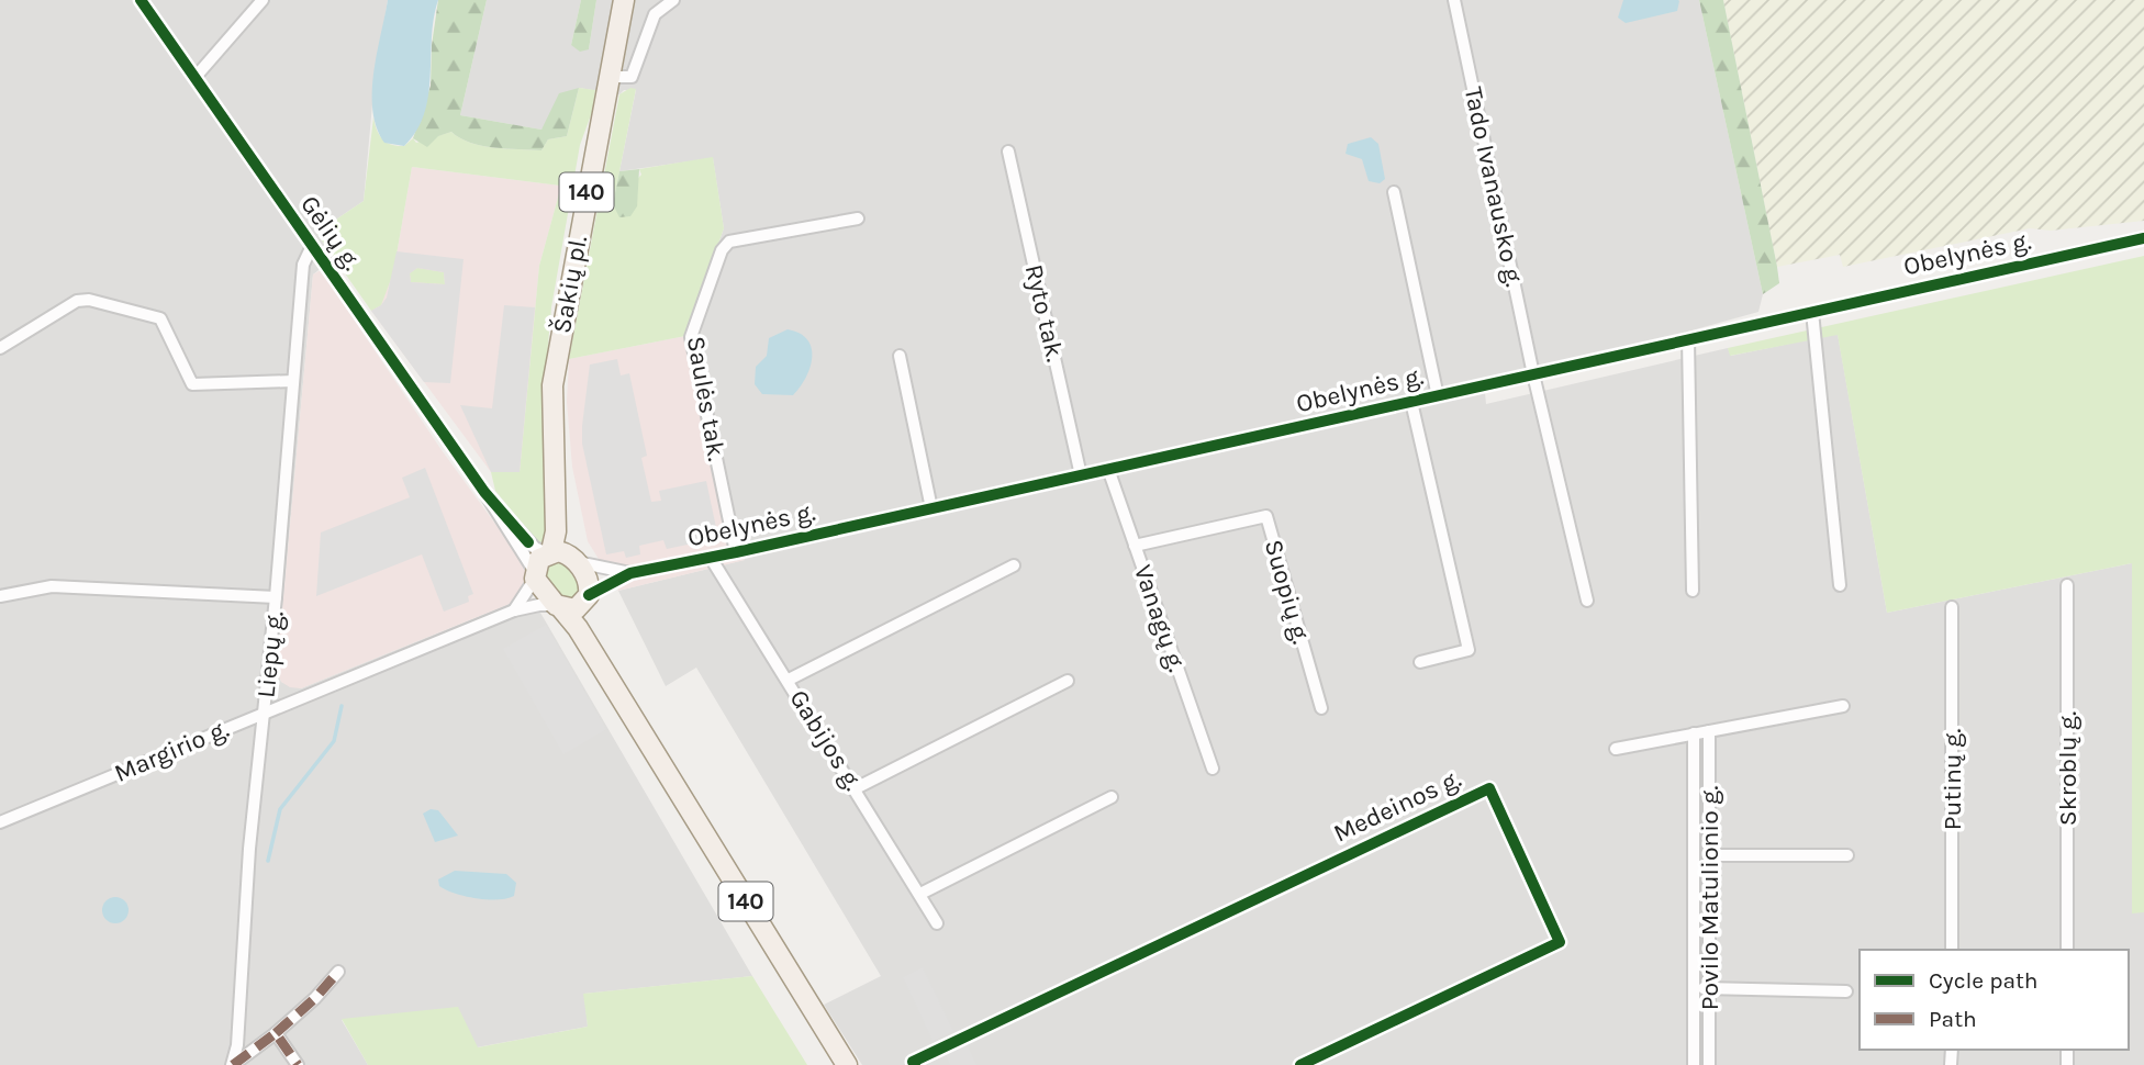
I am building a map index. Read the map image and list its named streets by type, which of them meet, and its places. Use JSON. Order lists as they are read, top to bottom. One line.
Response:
{"streets":{"main road":["140","Šakių pl."],"street":["Tado Ivanausko g.","Gėlių g.","Obelynės g.","Ryto tak.","Saulės tak.","Suopių g.","Vanagų g.","Liepų g.","Gabijos g.","Margirio g.","Skroblų g.","Putinų g.","Medeinos g.","Povilo Matulionio g."]},"crossings":[["Tado Ivanausko g.","Obelynės g."],["140","Gėlių g."],["140","Obelynės g."],["140","Šakių pl."],["140","Margirio g."],["Gėlių g.","Obelynės g."],["Gėlių g.","Šakių pl."],["Gėlių g.","Liepų g."],["Gėlių g.","Margirio g."],["Obelynės g.","Šakių pl."],["Obelynės g.","Ryto tak."],["Obelynės g.","Saulės tak."],["Obelynės g.","Vanagų g."],["Obelynės g.","Gabijos g."],["Obelynės g.","Margirio g."],["Šakių pl.","Margirio g."],["Suopių g.","Vanagų g."],["Liepų g.","Margirio g."]],"legend":["Cycle path","Path"]}
